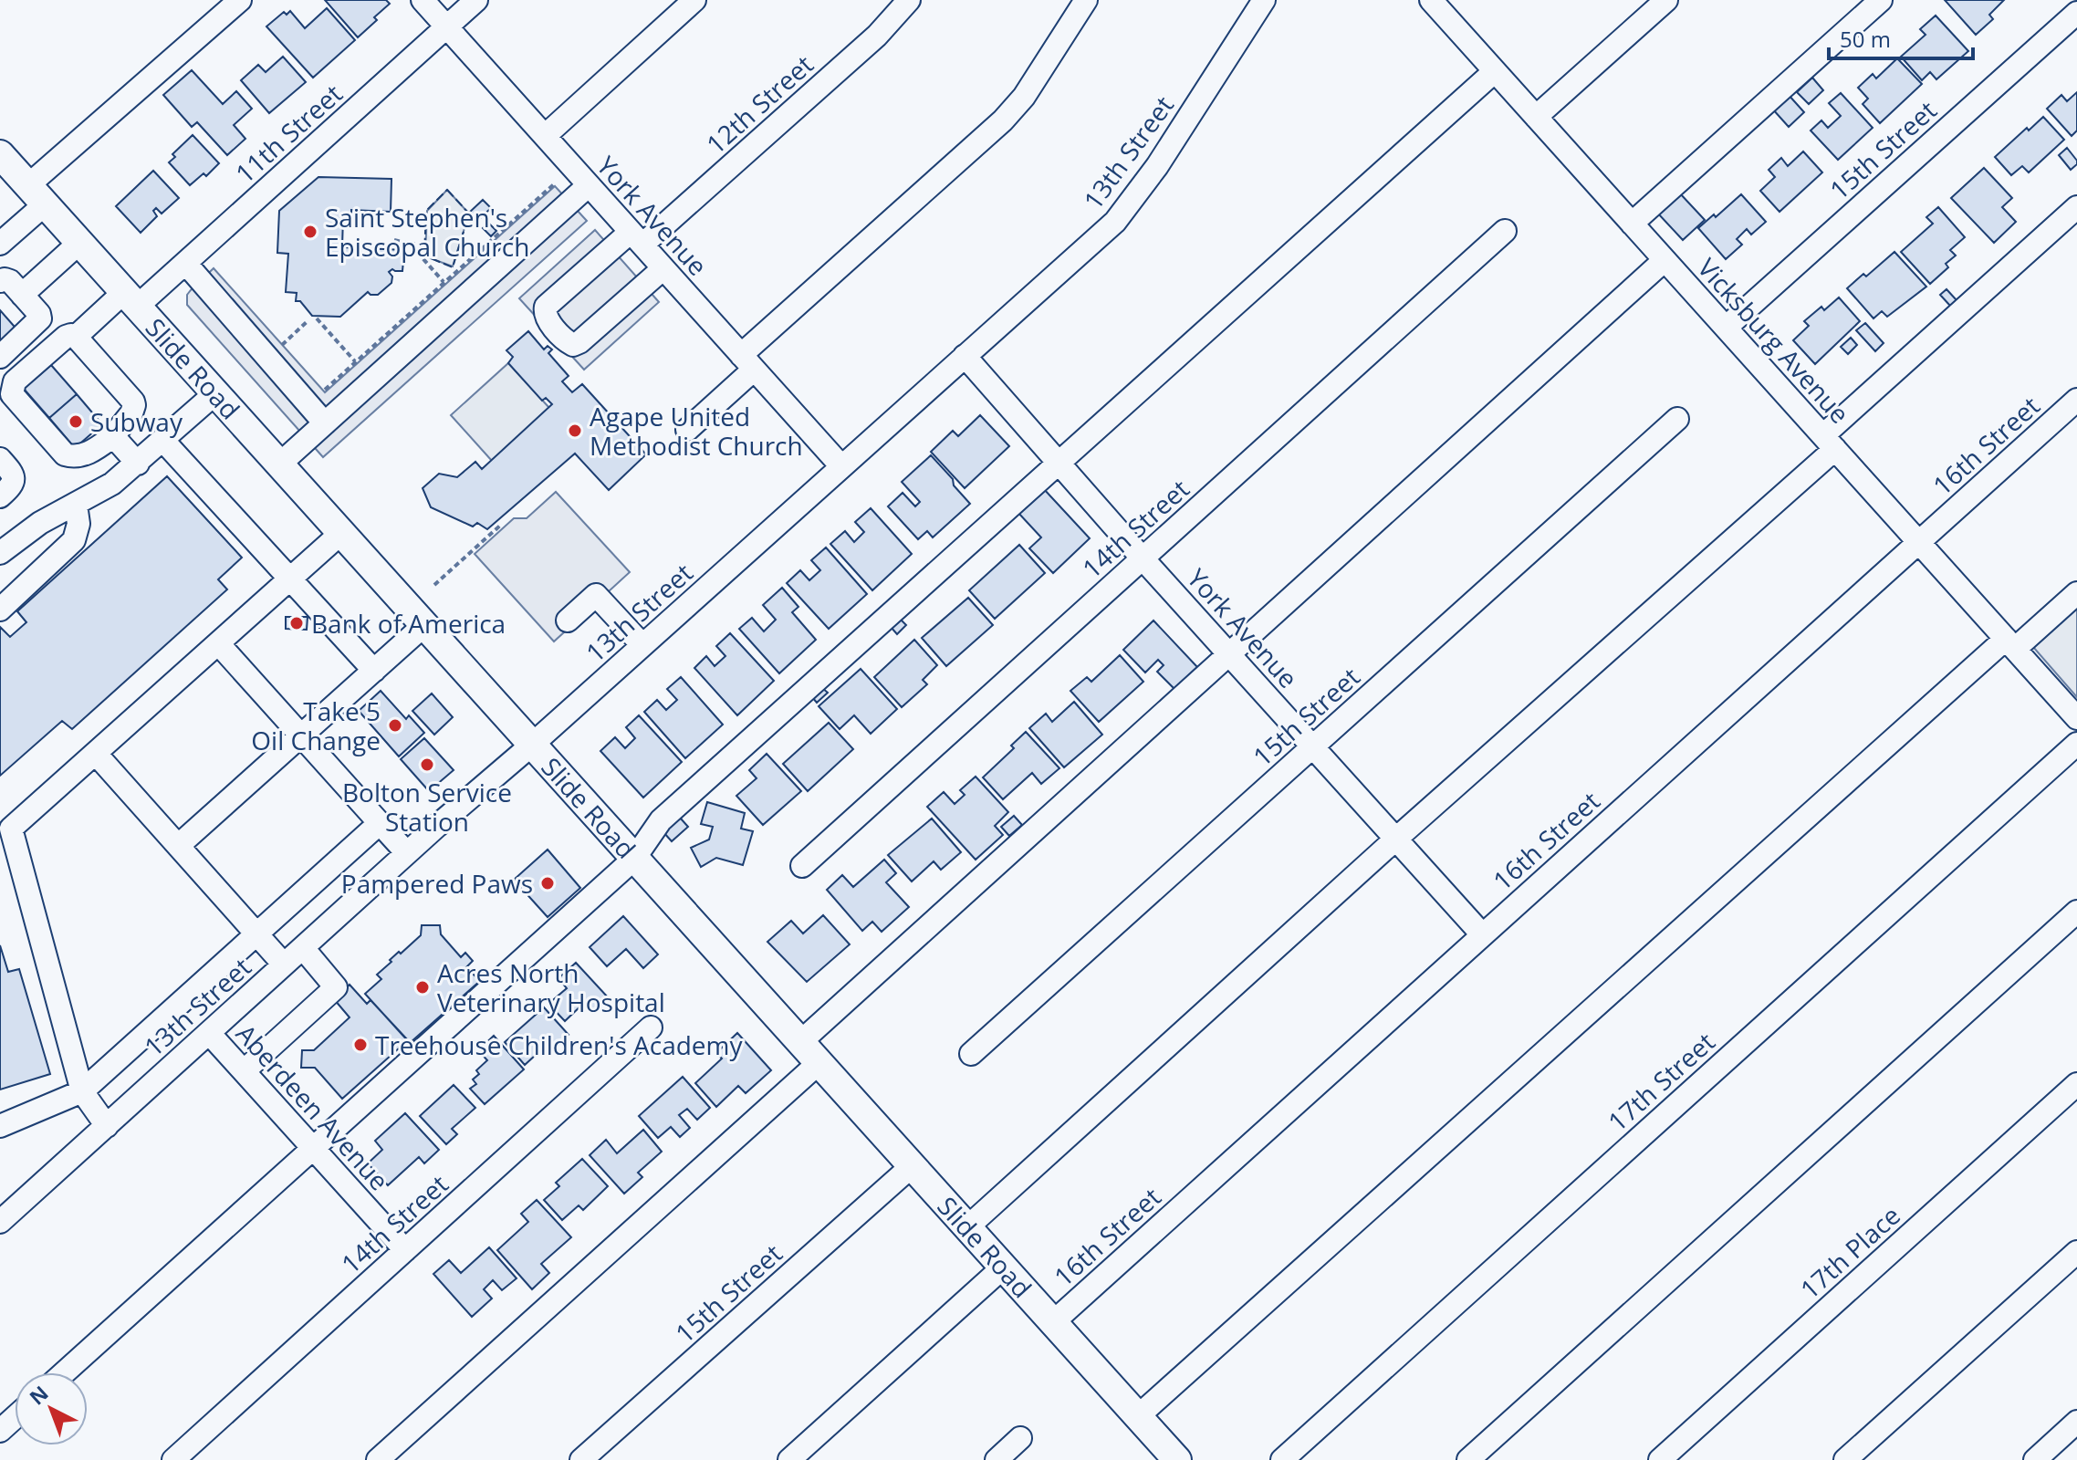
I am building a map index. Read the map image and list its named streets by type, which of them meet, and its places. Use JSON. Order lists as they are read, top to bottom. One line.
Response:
{"streets":{"main road":["Slide Road"],"street":["12th Street","11th Street","15th Street","13th Street","York Avenue","Vicksburg Avenue","16th Street","14th Street","17th Street","Aberdeen Avenue","17th Place"]},"crossings":[["12th Street","York Avenue"],["11th Street","York Avenue"],["11th Street","Slide Road"],["15th Street","York Avenue"],["15th Street","Vicksburg Avenue"],["15th Street","Slide Road"],["13th Street","York Avenue"],["13th Street","Slide Road"],["13th Street","Aberdeen Avenue"],["York Avenue","16th Street"],["York Avenue","14th Street"],["Vicksburg Avenue","16th Street"],["Slide Road","16th Street"],["14th Street","Aberdeen Avenue"]],"places":["Saint Stephen's Episcopal Church","Subway","Agape United Methodist Church","Bank of America","Take 5 Oil Change","Bolton Service Station","Pampered Paws","Acres North Veterinary Hospital","Treehouse Children's Academy"],"scale_bar":"50 m","north":"top left"}
